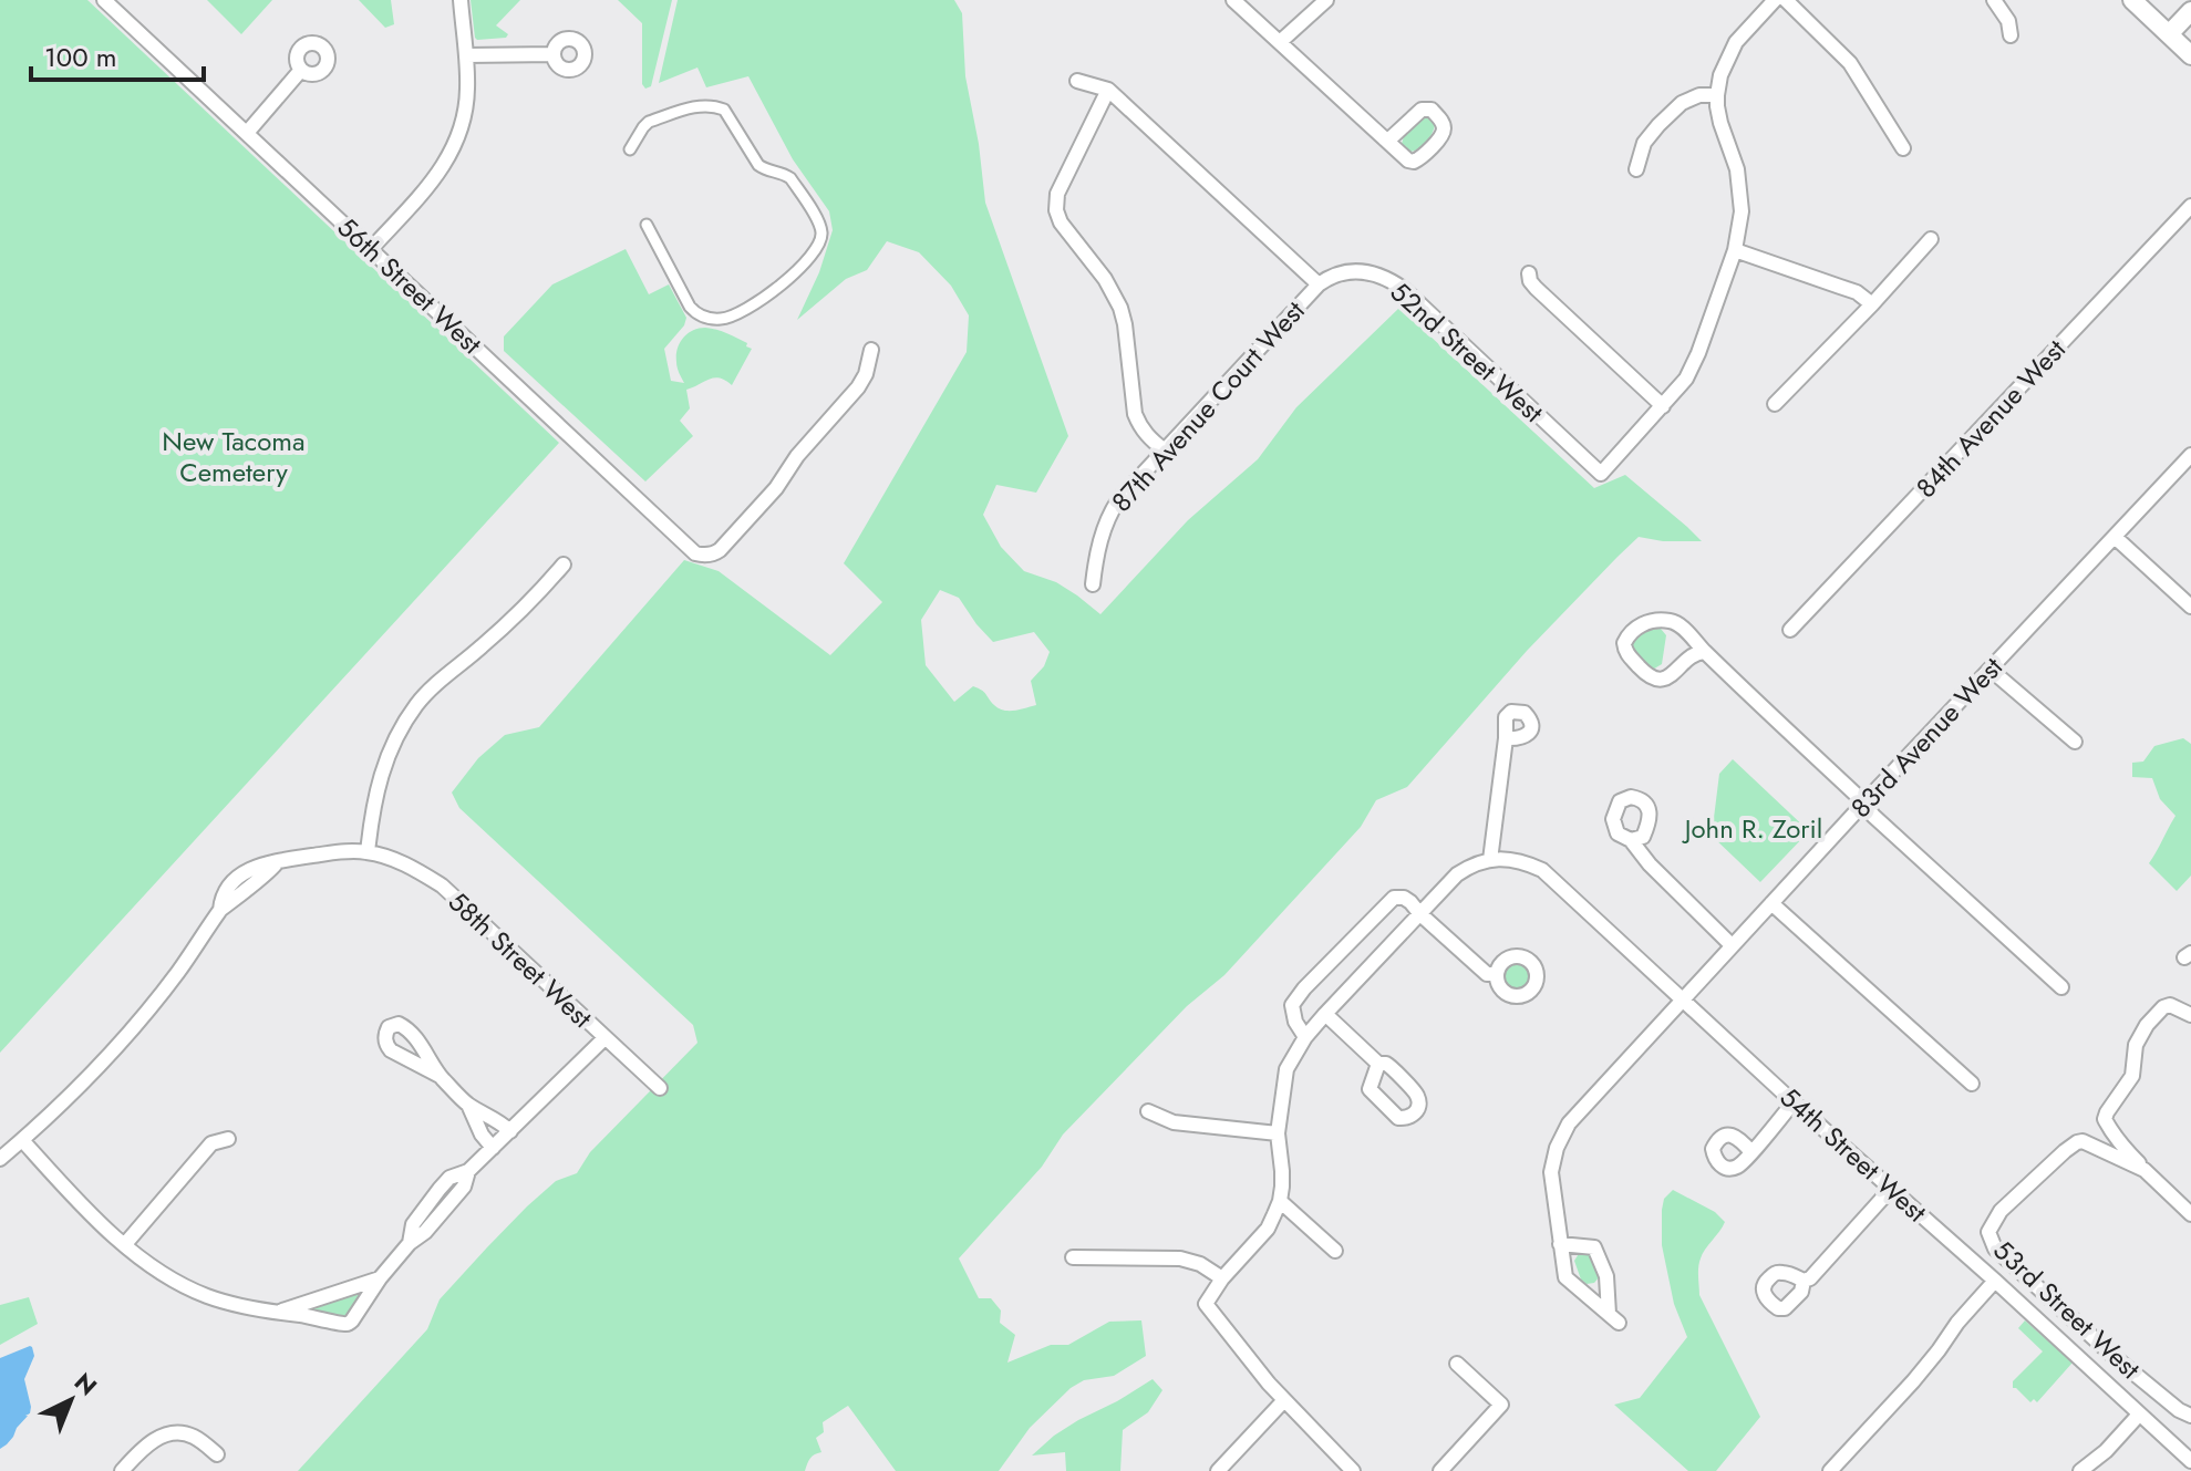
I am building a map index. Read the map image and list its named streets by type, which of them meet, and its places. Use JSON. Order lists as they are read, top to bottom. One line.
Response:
{"streets":{"street":["56th Street West","52nd Street West","87th Avenue Court West","84th Avenue West","83rd Avenue West","58th Street West","54th Street West","53rd Street West"]},"crossings":[["52nd Street West","87th Avenue Court West"],["83rd Avenue West","54th Street West"]],"parks":["New Tacoma Cemetery","John R. Zoril"],"scale_bar":"100 m","north":"top right"}
